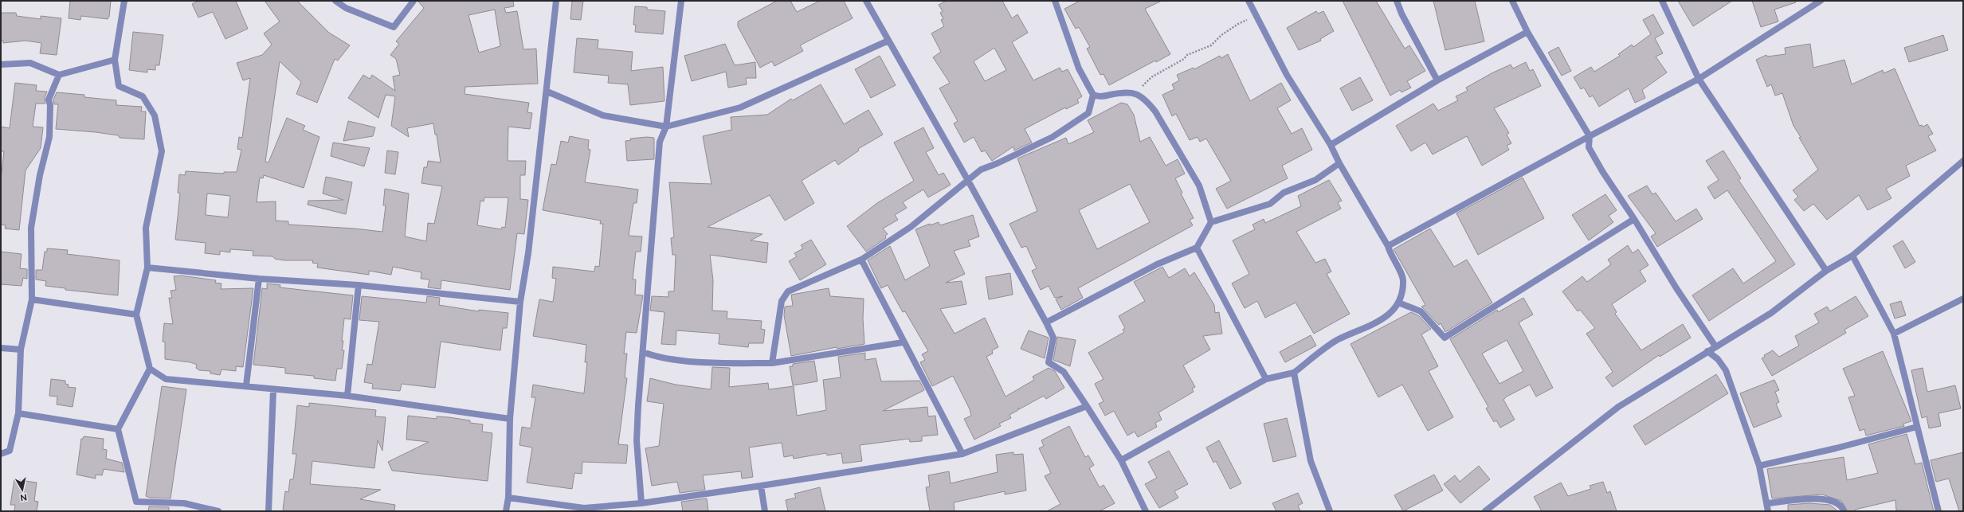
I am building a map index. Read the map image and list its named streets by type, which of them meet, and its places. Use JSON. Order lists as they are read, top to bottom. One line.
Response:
{"north":"bottom"}
